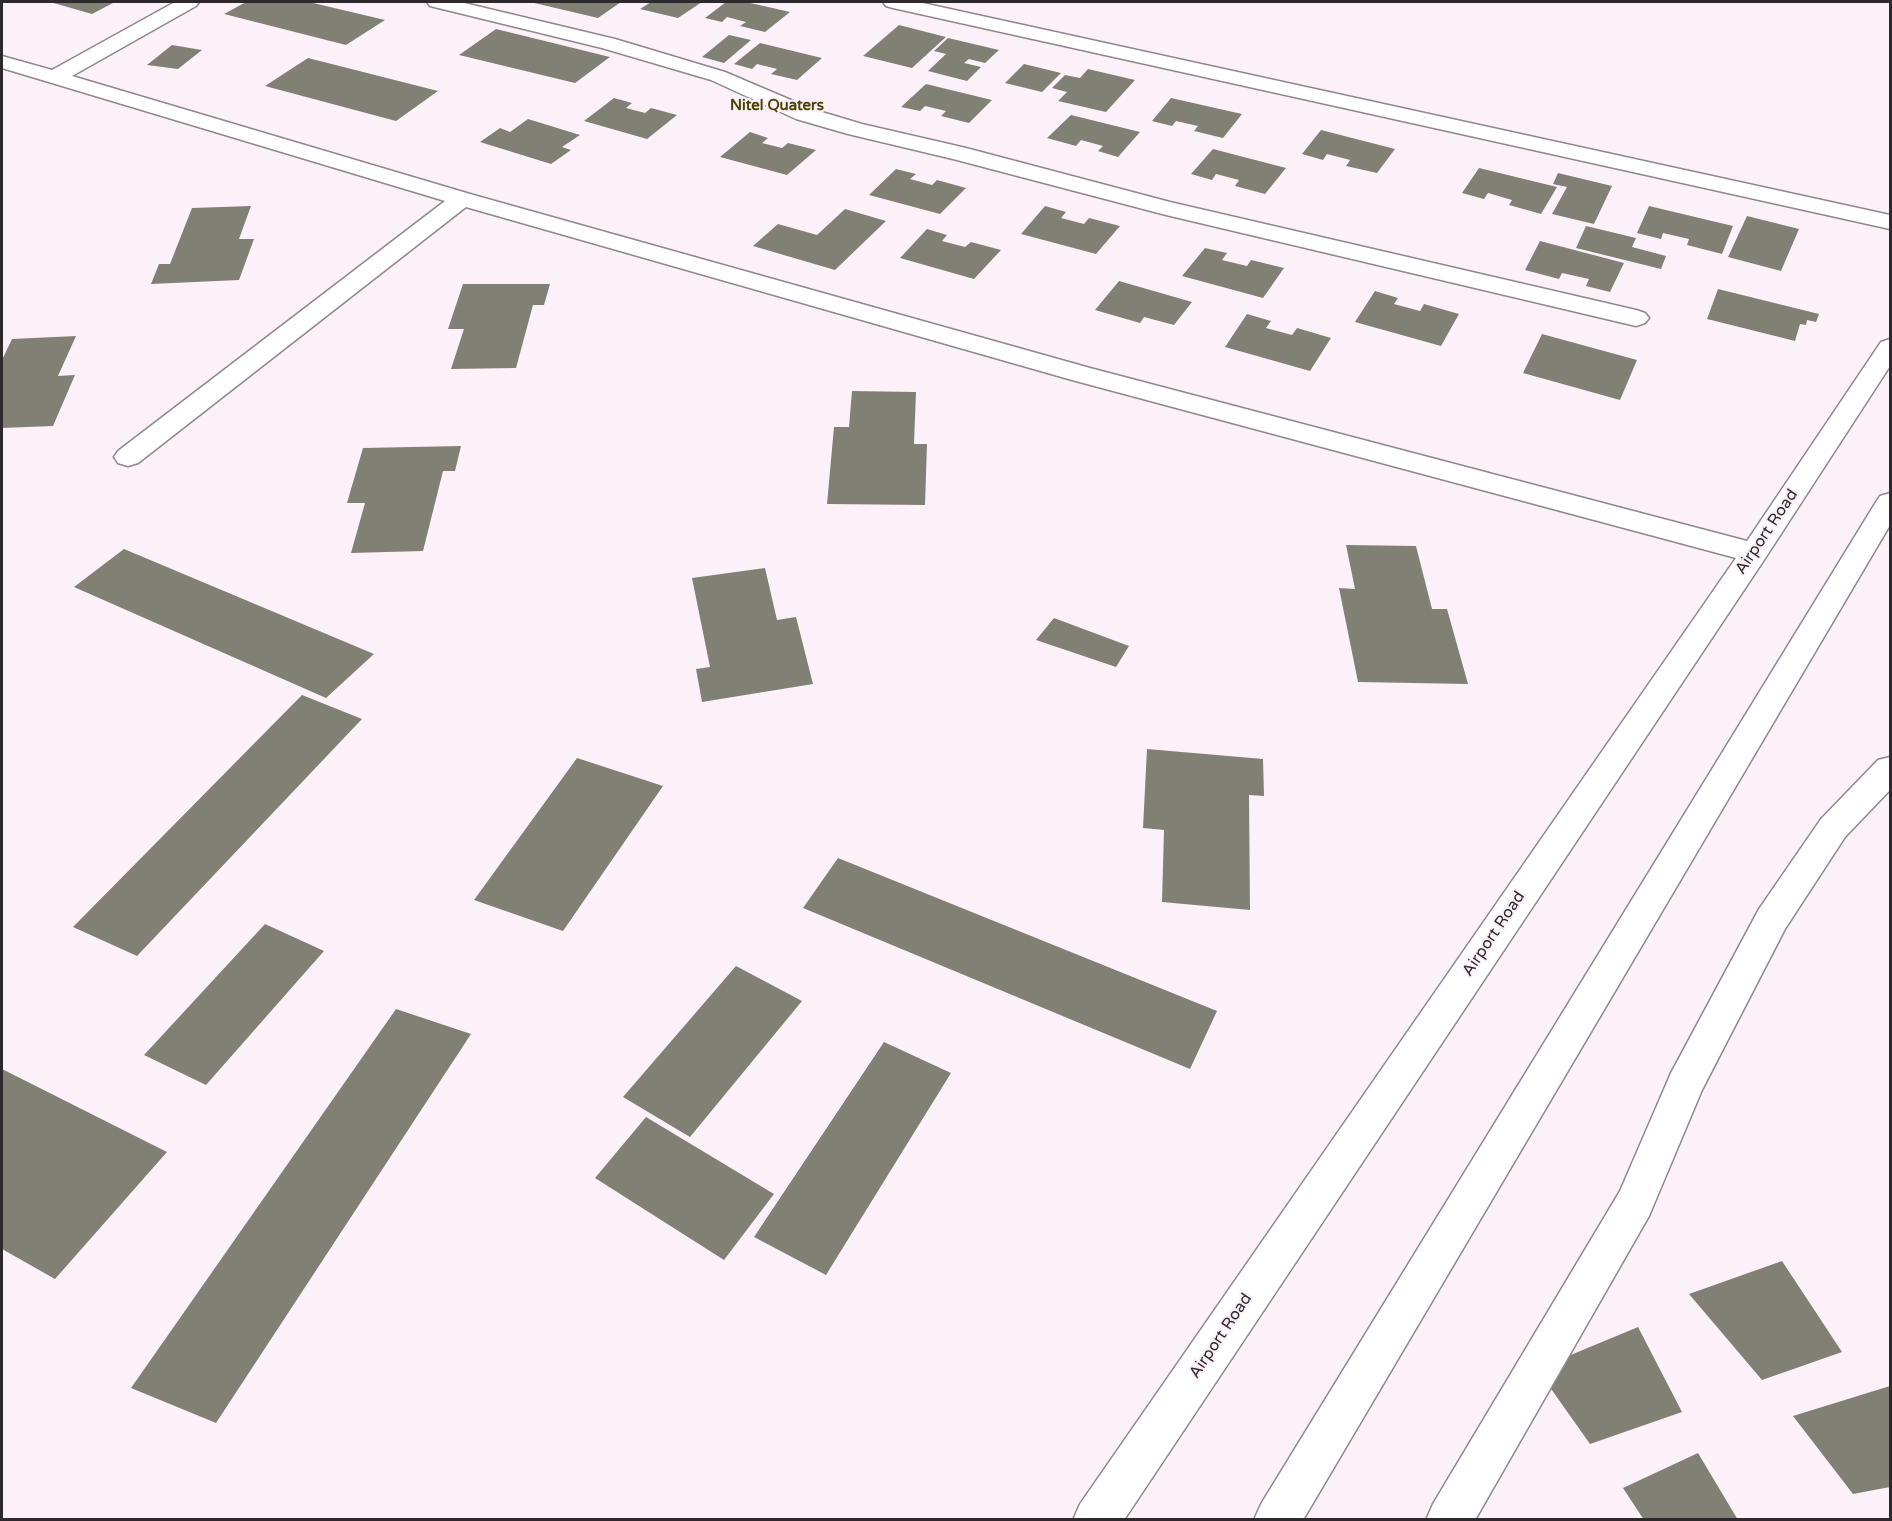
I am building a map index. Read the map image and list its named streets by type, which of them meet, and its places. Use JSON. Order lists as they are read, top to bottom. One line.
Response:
{"streets":{"street":["Airport Road"]},"districts":["Nitel Quaters"]}
